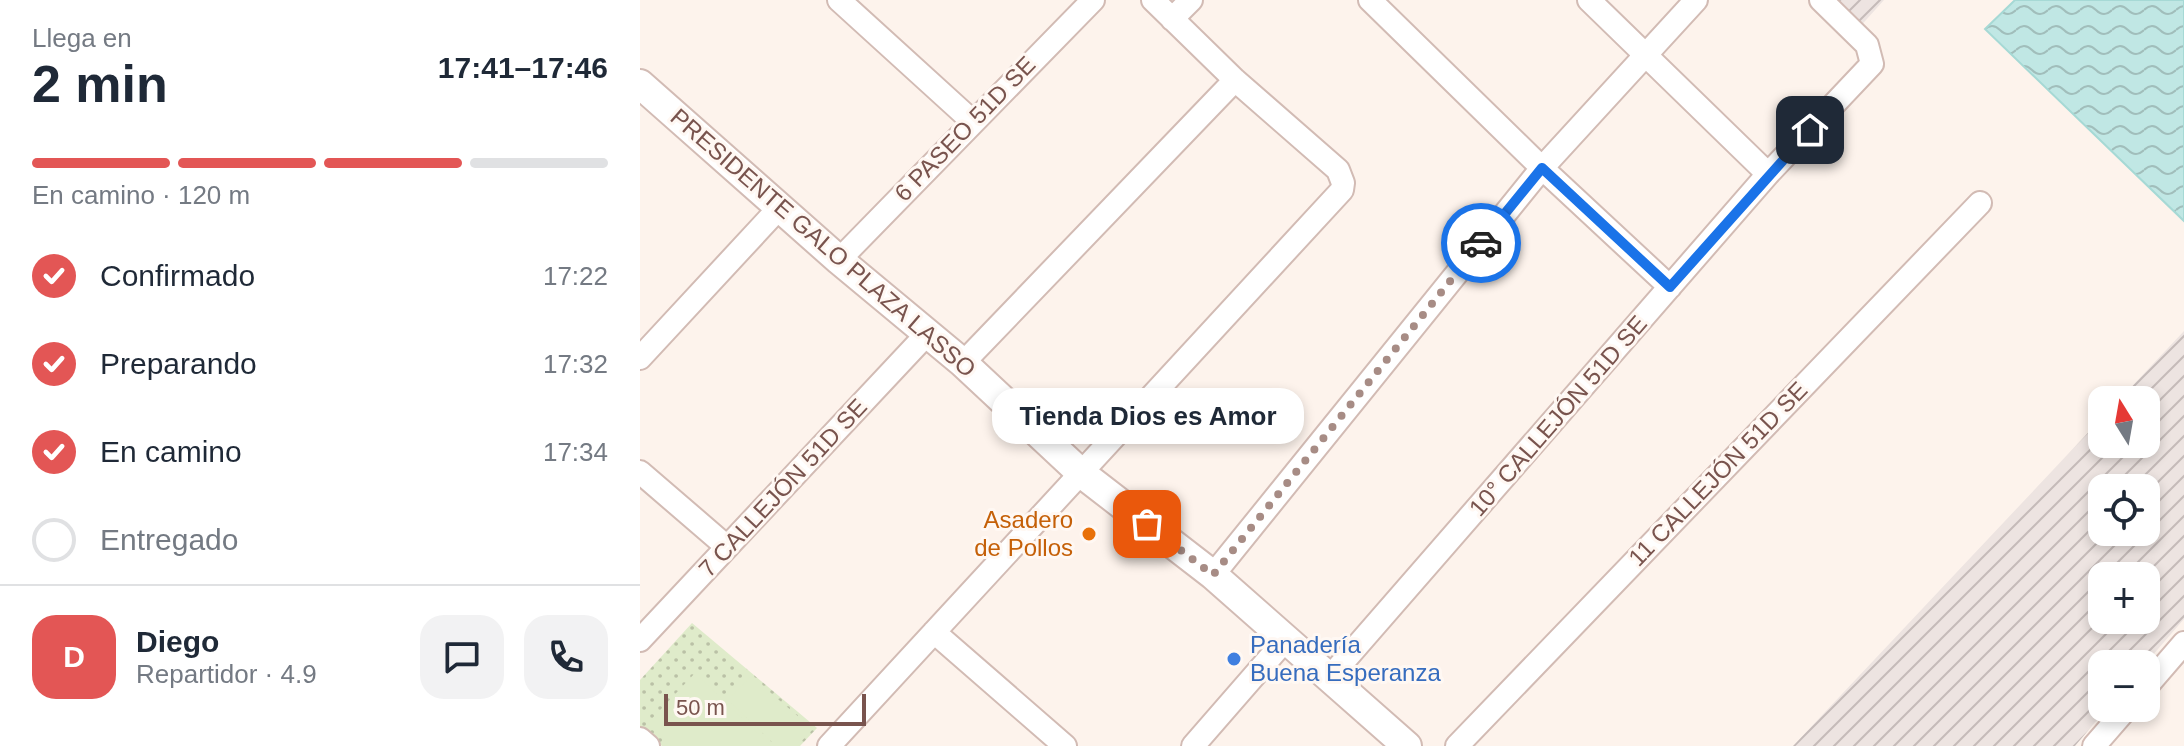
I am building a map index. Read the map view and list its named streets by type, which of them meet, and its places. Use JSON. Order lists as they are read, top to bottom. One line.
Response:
{"streets":{"street":["6 PASEO 51D SE","PRESIDENTE GALO PLAZA LASSO","10° CALLEJÓN 51D SE","11 CALLEJÓN 51D SE","7 CALLEJÓN 51D SE"]},"crossings":[["6 PASEO 51D SE","PRESIDENTE GALO PLAZA LASSO"],["PRESIDENTE GALO PLAZA LASSO","10° CALLEJÓN 51D SE"],["PRESIDENTE GALO PLAZA LASSO","7 CALLEJÓN 51D SE"]],"places":["Tienda Dios es Amor","Asadero de Pollos","Panadería Buena Esperanza"],"scale_bar":"50 m","north":"top","page":{"heading":["2 min","Llega en","17:41–17:46"],"panel":["Diego","Repartidor · 4.9"],"bar":"En camino · 120 m","list":[["Confirmado","17:22"],["Preparando","17:32"],["En camino","17:34"],"Entregado"],"map_buttons":["+","−"],"bubble":"Tienda Dios es Amor","round":"D","scale":"50 m"}}
